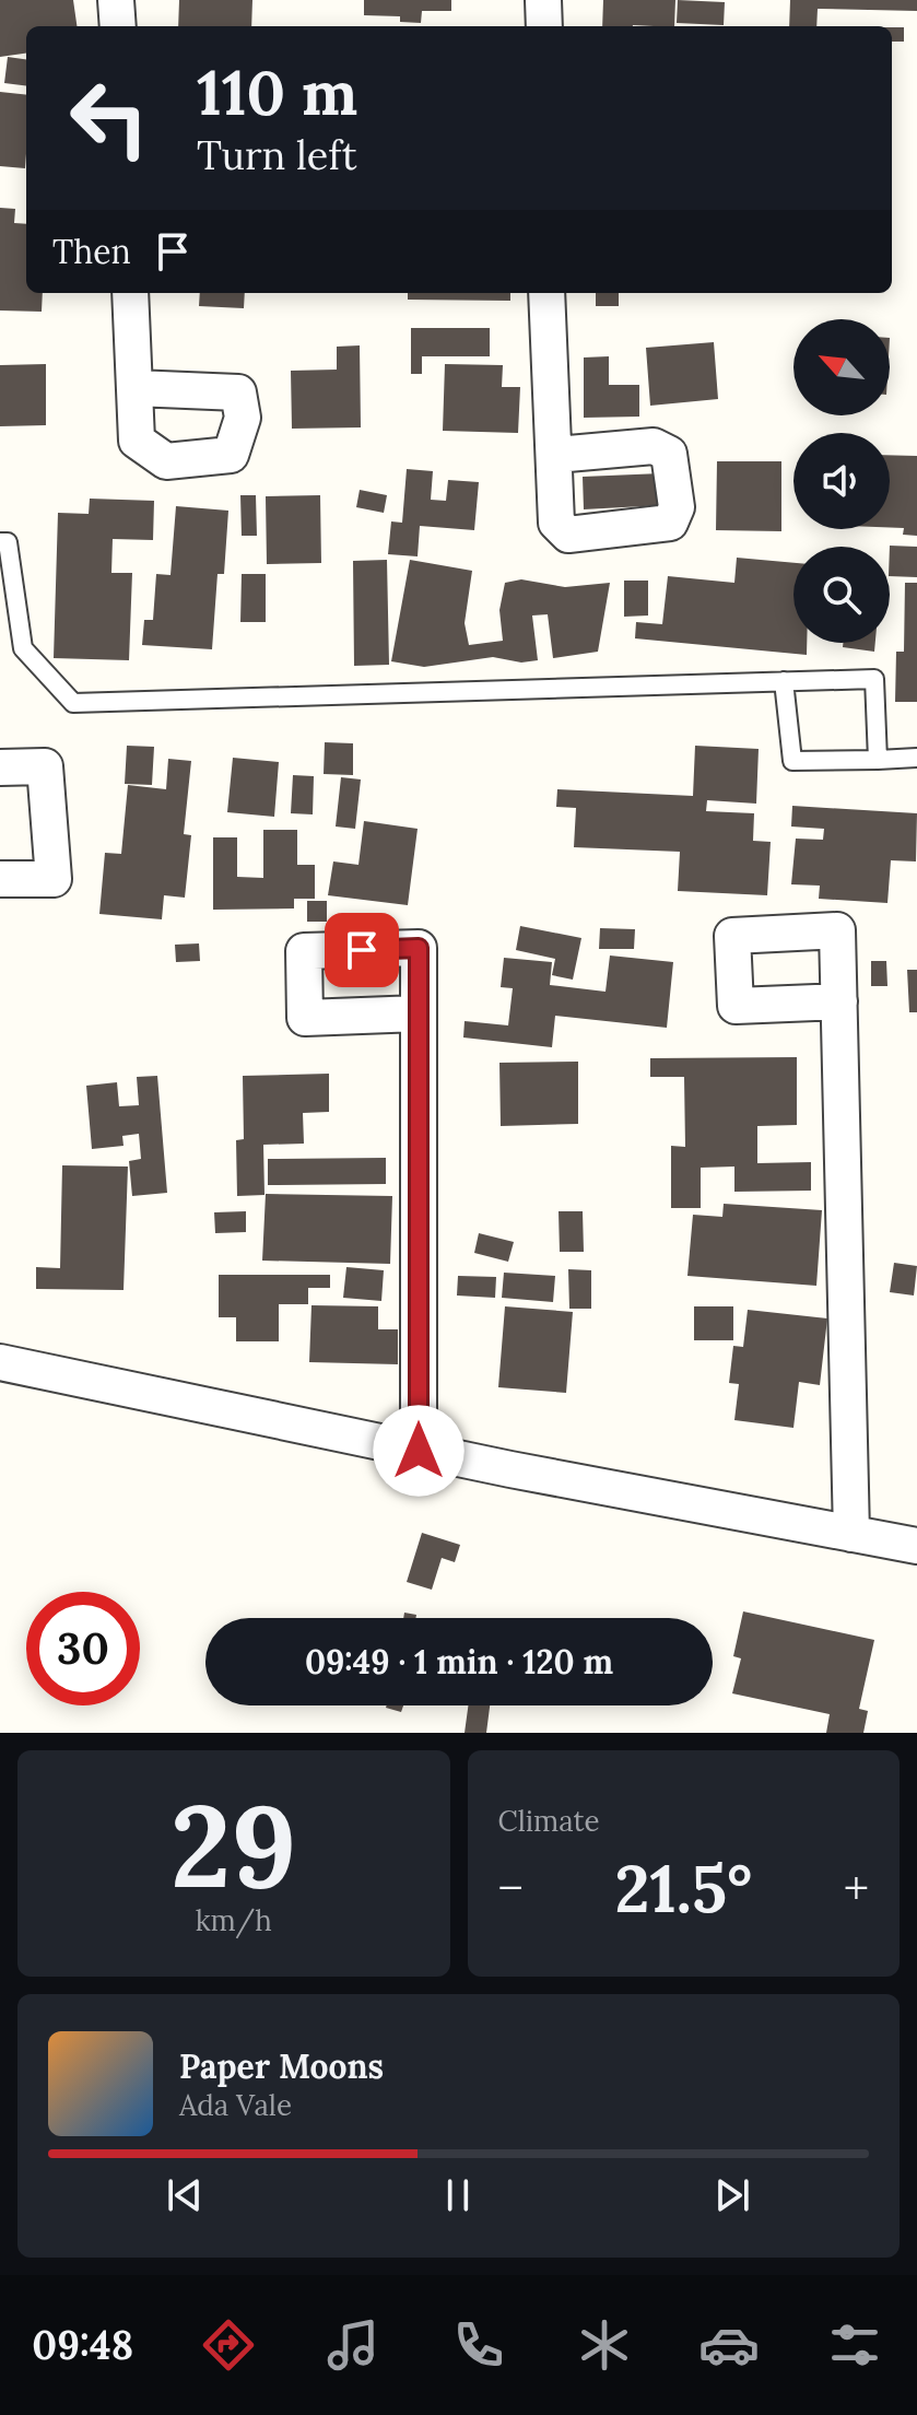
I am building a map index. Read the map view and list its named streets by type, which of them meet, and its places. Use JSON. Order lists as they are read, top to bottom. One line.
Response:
{"north":"top left","page":{"turn":["110 m","Turn left"],"then":"Then","limit":"30","trip":"09:49 · 1 min · 120 m","tile":[["29","km/h"],"Climate"],"heat":["−","21.5°","+"],"song":["Paper Moons","Ada Vale"],"tabs":"09:48"}}
